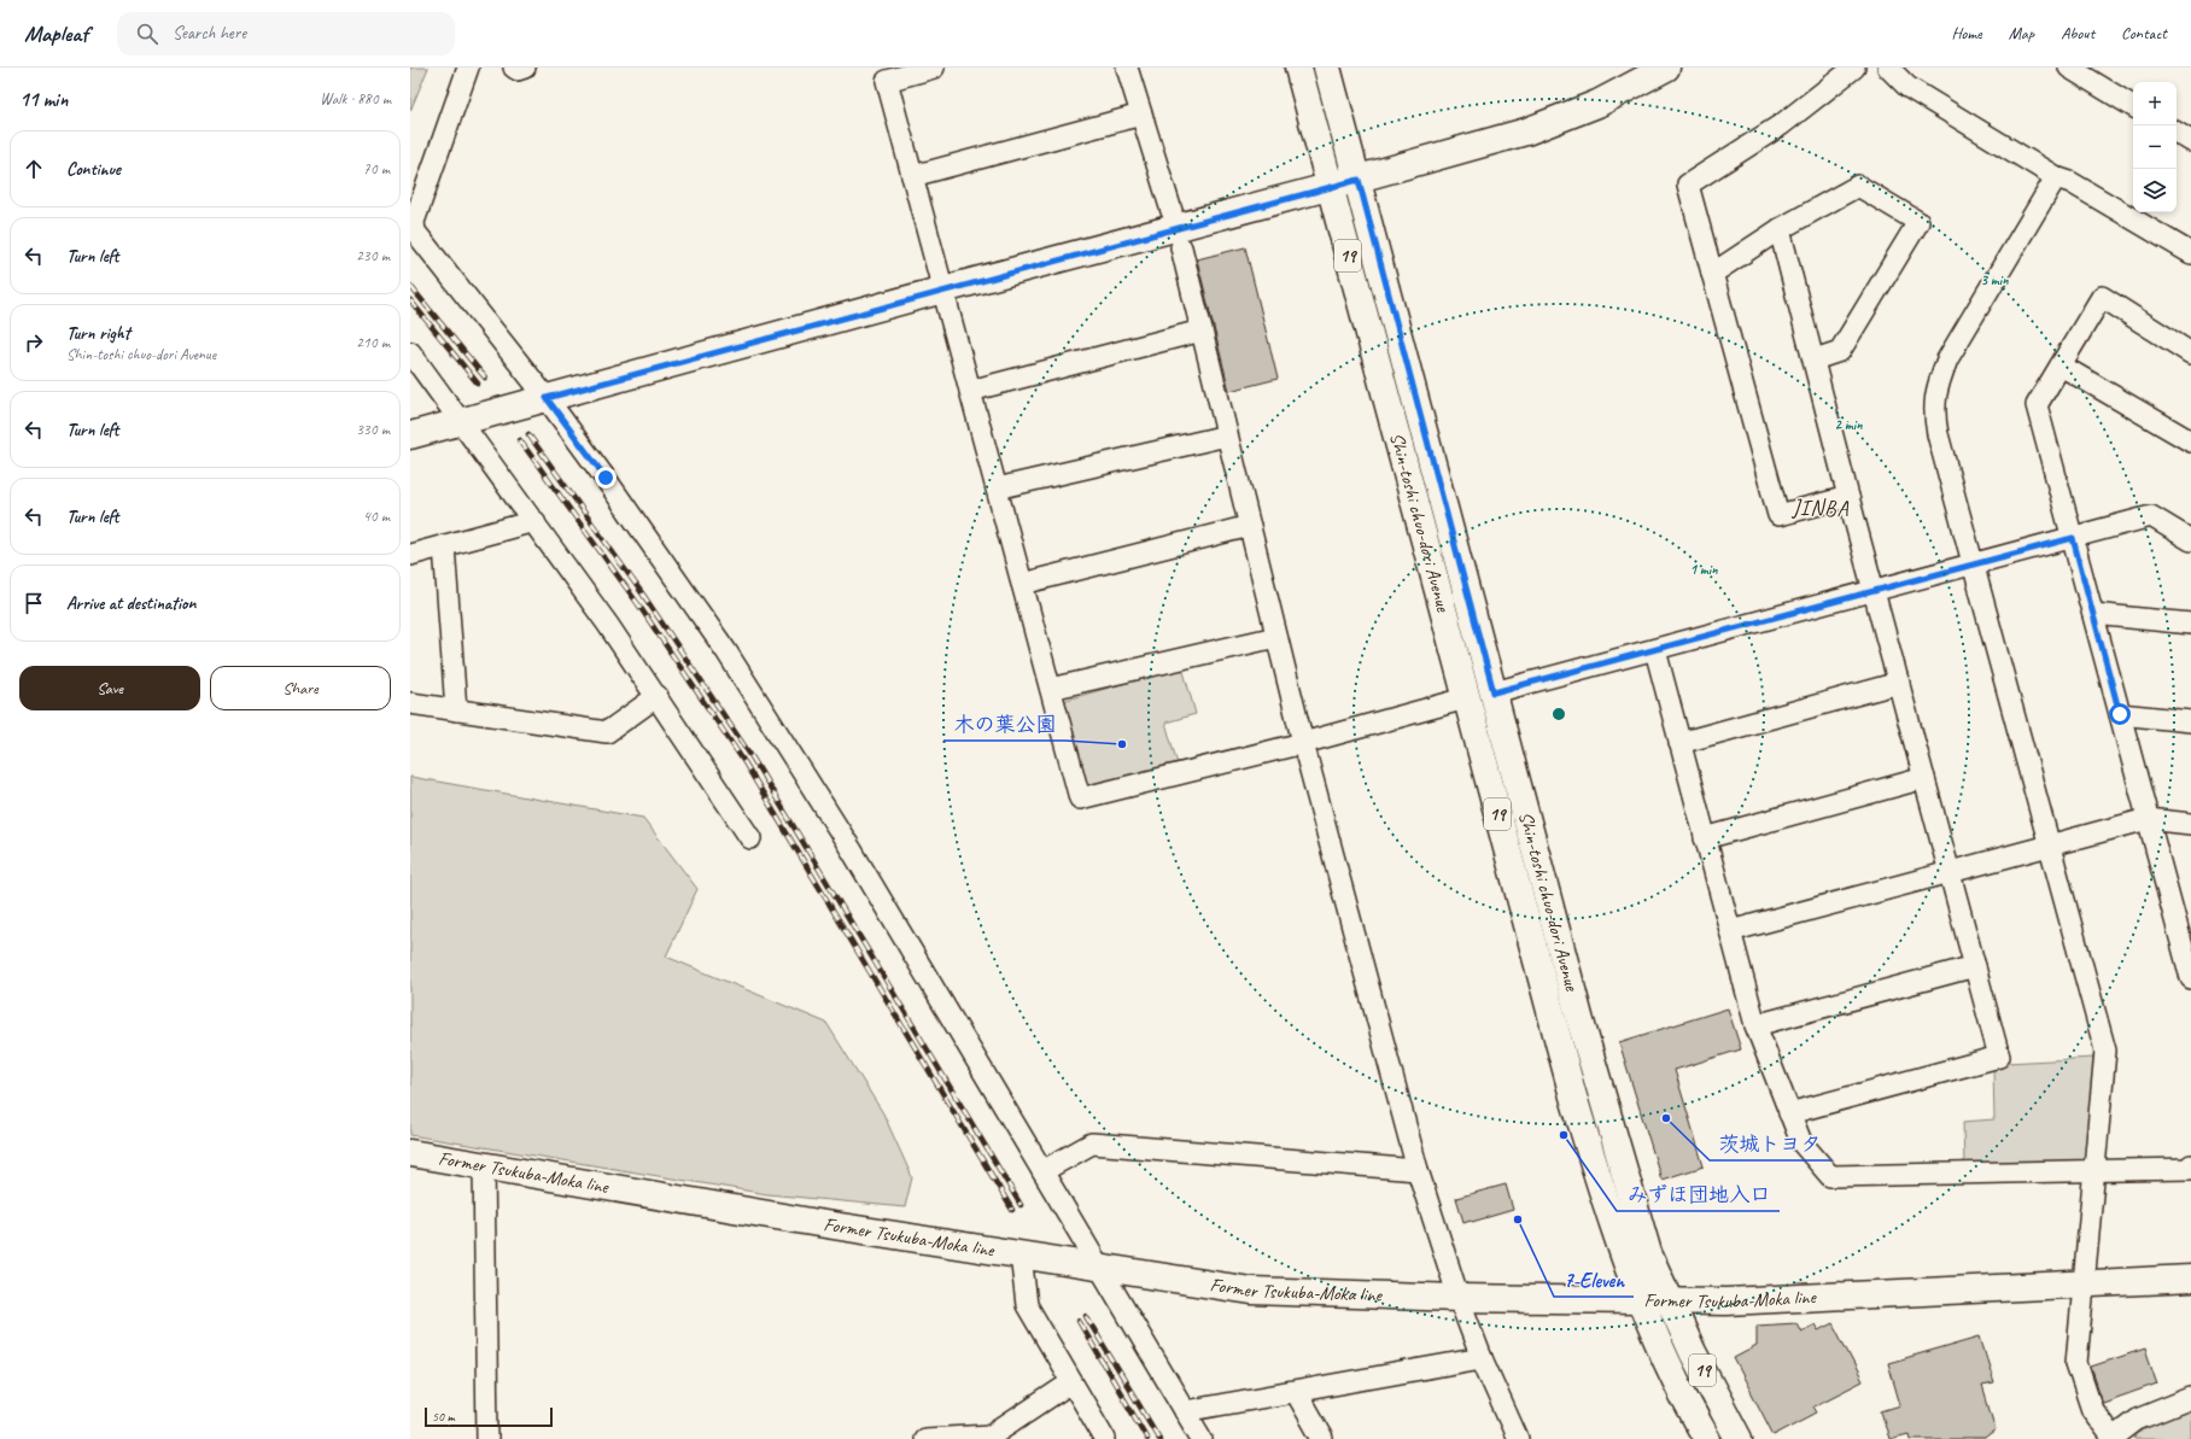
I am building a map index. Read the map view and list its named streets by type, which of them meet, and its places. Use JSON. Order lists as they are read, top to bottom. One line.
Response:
{"streets":{"street":["19","Shin-toshi chuo-dori Avenue","Former Tsukuba-Moka line"]},"crossings":[["Shin-toshi chuo-dori Avenue","Former Tsukuba-Moka line"]],"districts":["JINBA"],"places":["木の葉公園","茨城トヨタ","みずほ団地入口","7-Eleven"],"scale_bar":"50 m","page":{"header":"Mapleaf","search":"Search here","nav":["Home","Map","About","Contact"],"heading":["11 min","Walk · 880 m"],"map_buttons":["+","−"],"list":[["Continue","70 m"],["Turn left","230 m"],["Turn right","Shin-toshi chuo-dori Avenue","210 m"],["Turn left","330 m"],["Turn left","40 m"],"Arrive at destination"],"buttons":["Save","Share"],"scale":"50 m"},"rings":["3 min","2 min","1 min"]}
